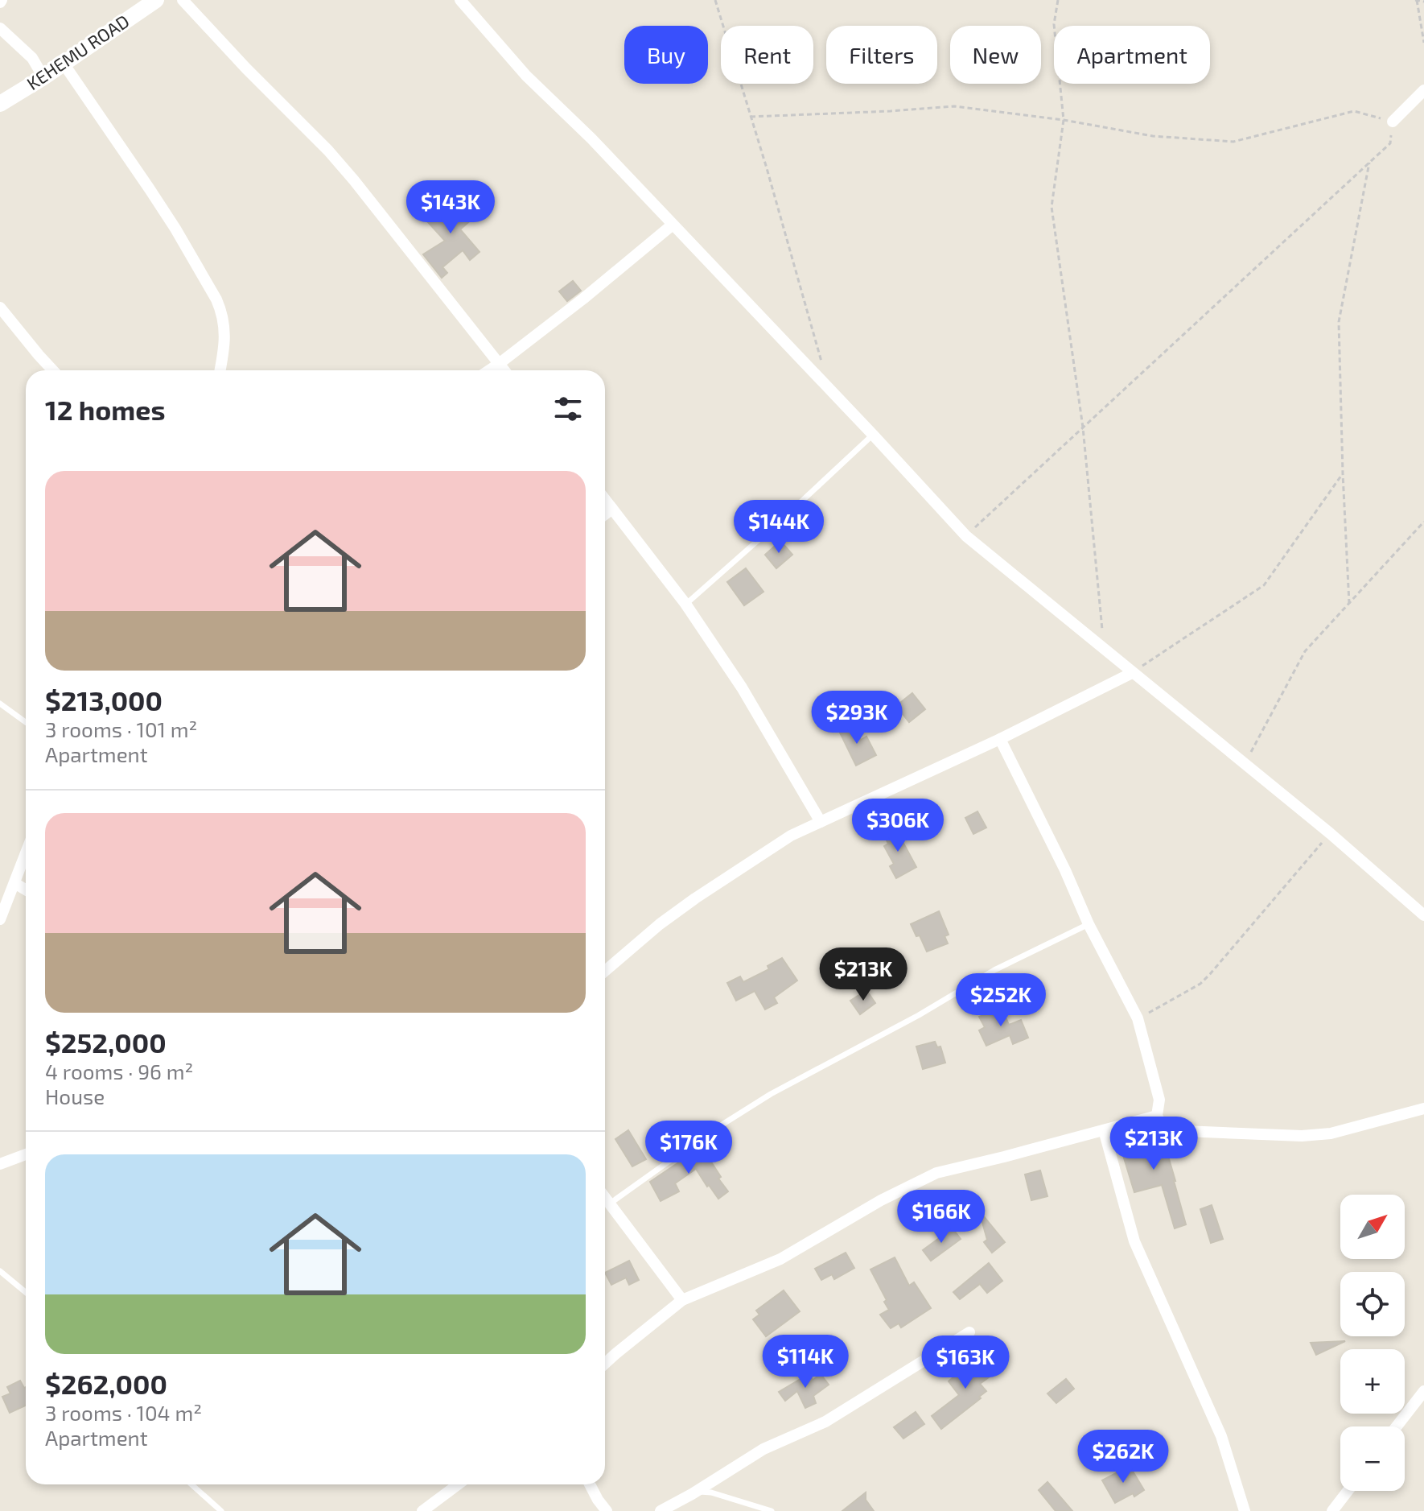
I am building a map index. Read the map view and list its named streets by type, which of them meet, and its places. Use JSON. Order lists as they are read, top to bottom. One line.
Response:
{"streets":{"street":["KEHEMU ROAD"]},"north":"top right","page":{"chip":["Buy","Rent","Filters","New","Apartment"],"price":["$143K","$144K","$293K","$306K","$213K","$252K","$213K","$176K","$166K","$114K","$163K","$262K"],"heading":"12 homes","list":[{"name":"$213,000","note":"3 rooms · 101 m² · Apartment"},{"name":"$252,000","note":"4 rooms · 96 m² · House"},{"name":"$262,000","note":"3 rooms · 104 m² · Apartment"}],"map_buttons":["+","−"]}}
